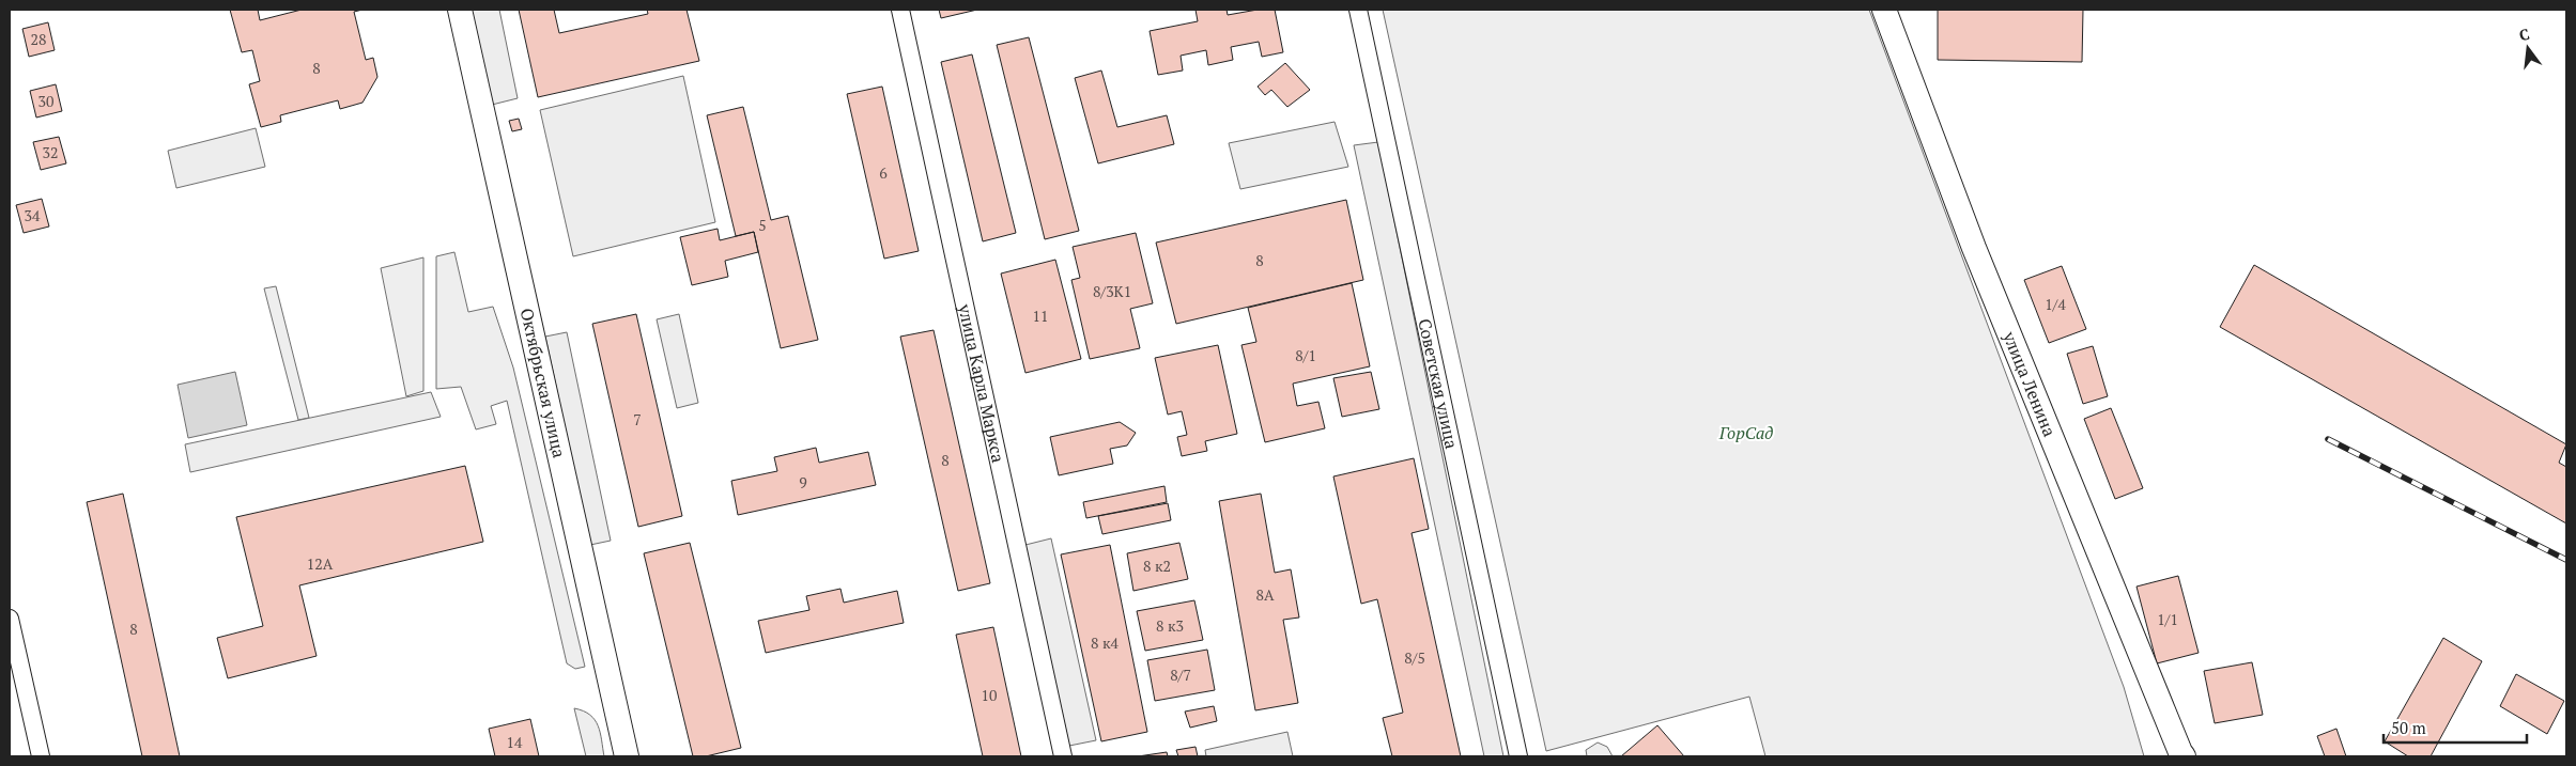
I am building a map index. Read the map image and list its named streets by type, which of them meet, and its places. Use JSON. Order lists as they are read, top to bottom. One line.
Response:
{"streets":{"street":["улица Карла Маркса","Советская улица","Октябрьская улица","улица Ленина"]},"parks":["ГорСад"],"house_numbers":["28","8","30","32","6","34","5","8","8/3К1","1/4","11","8/1","7","8","9","12А","8 к2","8А","1/1","8 к3","8","8 к4","8/5","8/7","10","14"],"scale_bar":"50 m","north":"top"}
